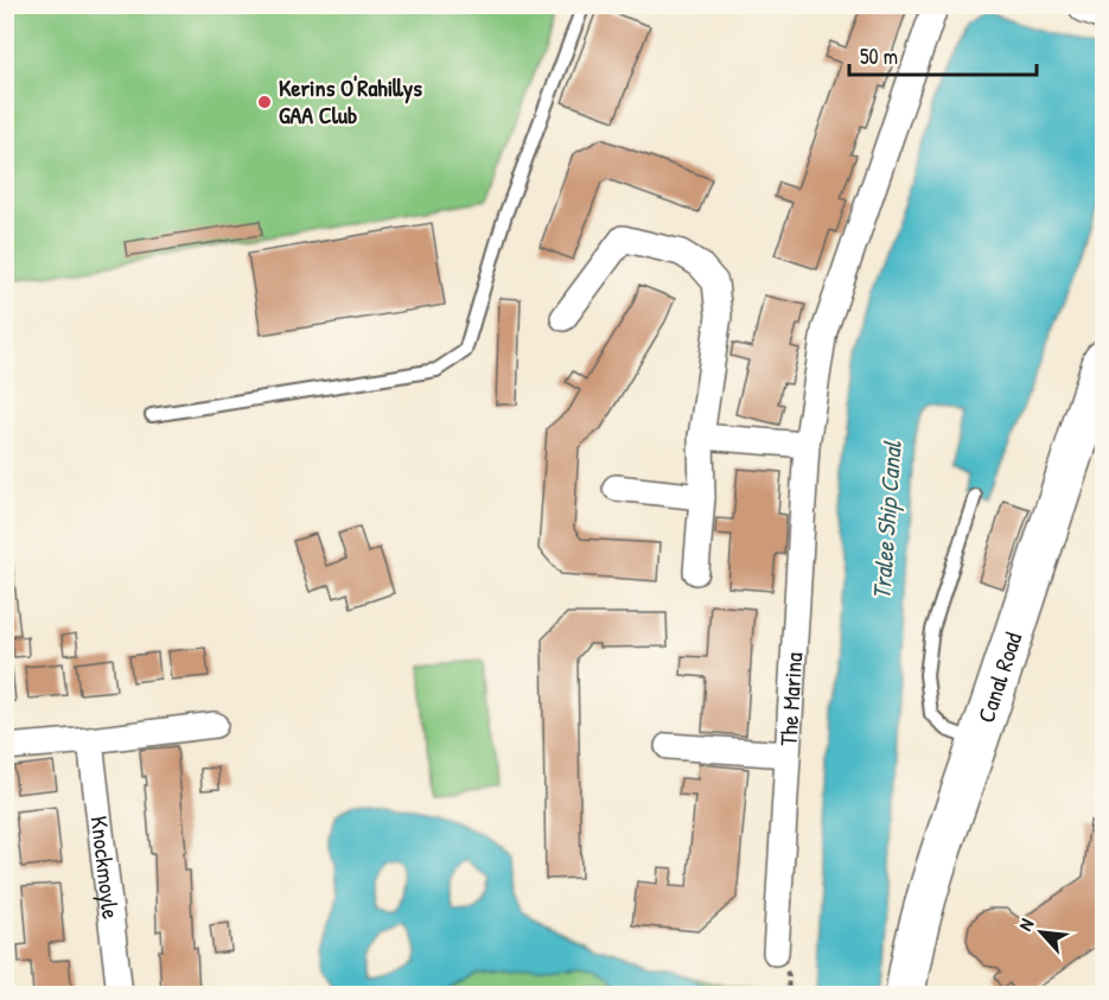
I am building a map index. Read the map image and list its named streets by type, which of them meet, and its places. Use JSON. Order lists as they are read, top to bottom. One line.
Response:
{"streets":{"main road":["Canal Road"],"street":["The Marina","Knockmoyle"]},"water":["Tralee Ship Canal"],"places":["Kerins O'Rahillys GAA Club"],"scale_bar":"50 m","north":"top left"}
